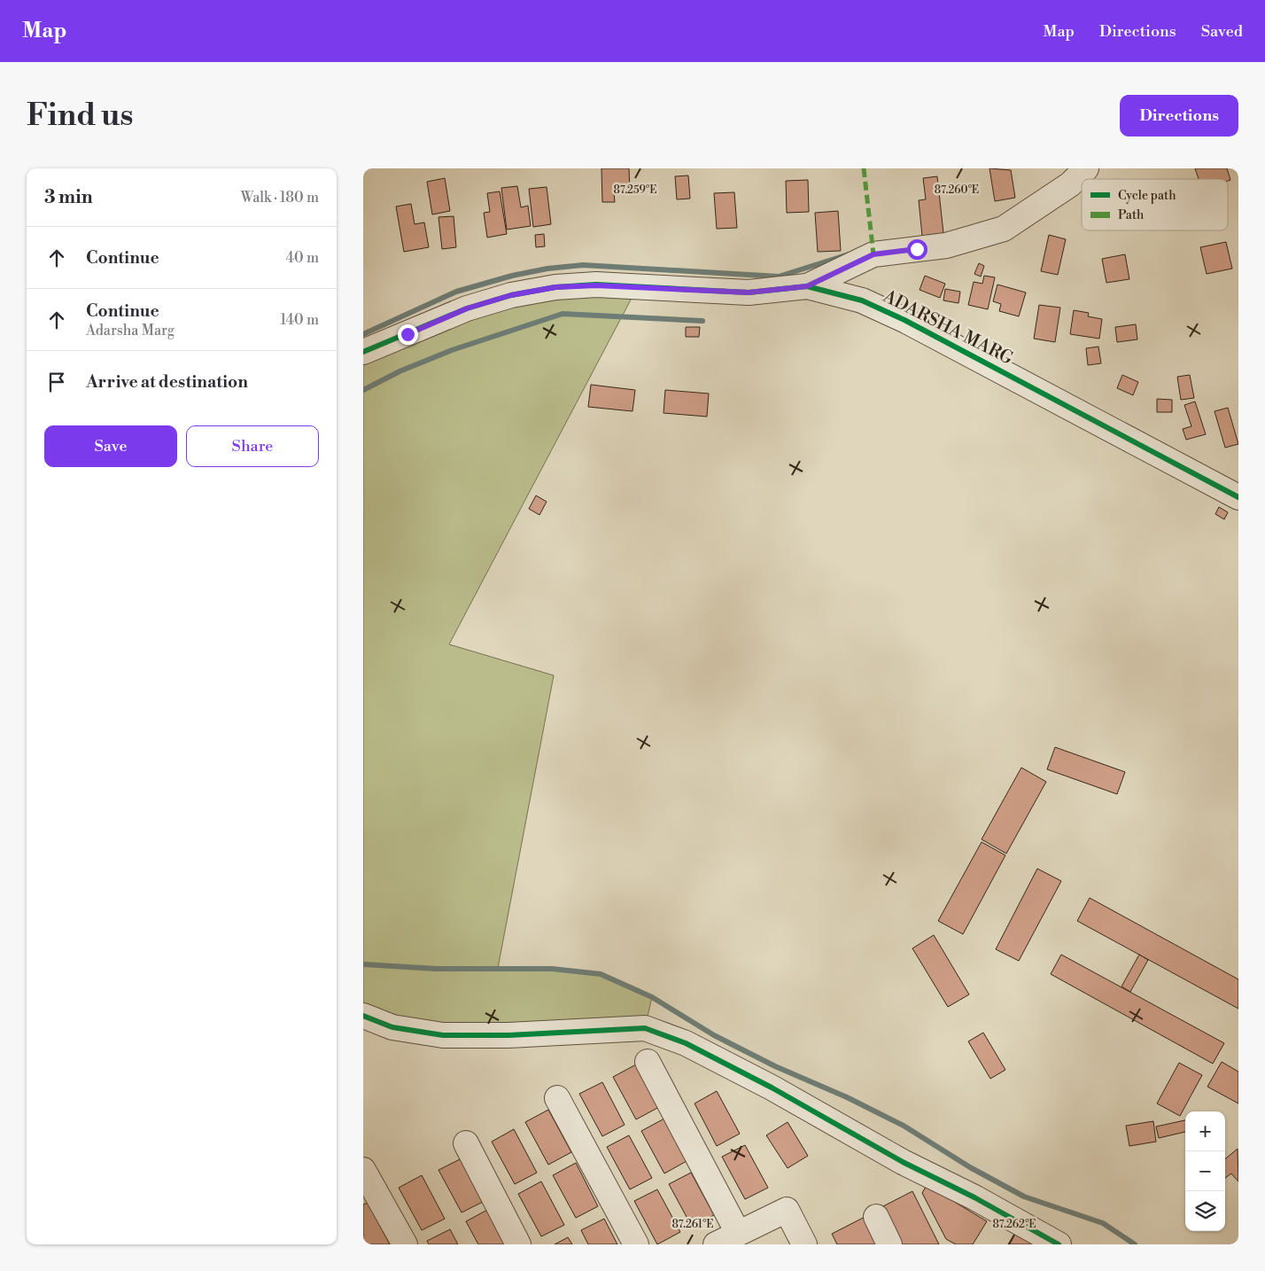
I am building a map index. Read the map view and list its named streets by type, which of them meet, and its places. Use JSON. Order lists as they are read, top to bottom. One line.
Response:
{"streets":{"street":["ADARSHA MARG"]},"legend":["Cycle path","Path"],"page":{"header":"Map","nav":["Map","Directions","Saved"],"buttons":["Directions",["Save","Share"]],"title":"Find us","heading":["3 min","Walk · 180 m"],"list":[["Continue","40 m"],["Continue","Adarsha Marg","140 m"],"Arrive at destination"],"map_buttons":["+","−"]},"coordinates":["87.259°E","87.260°E","87.261°E","87.262°E"]}
